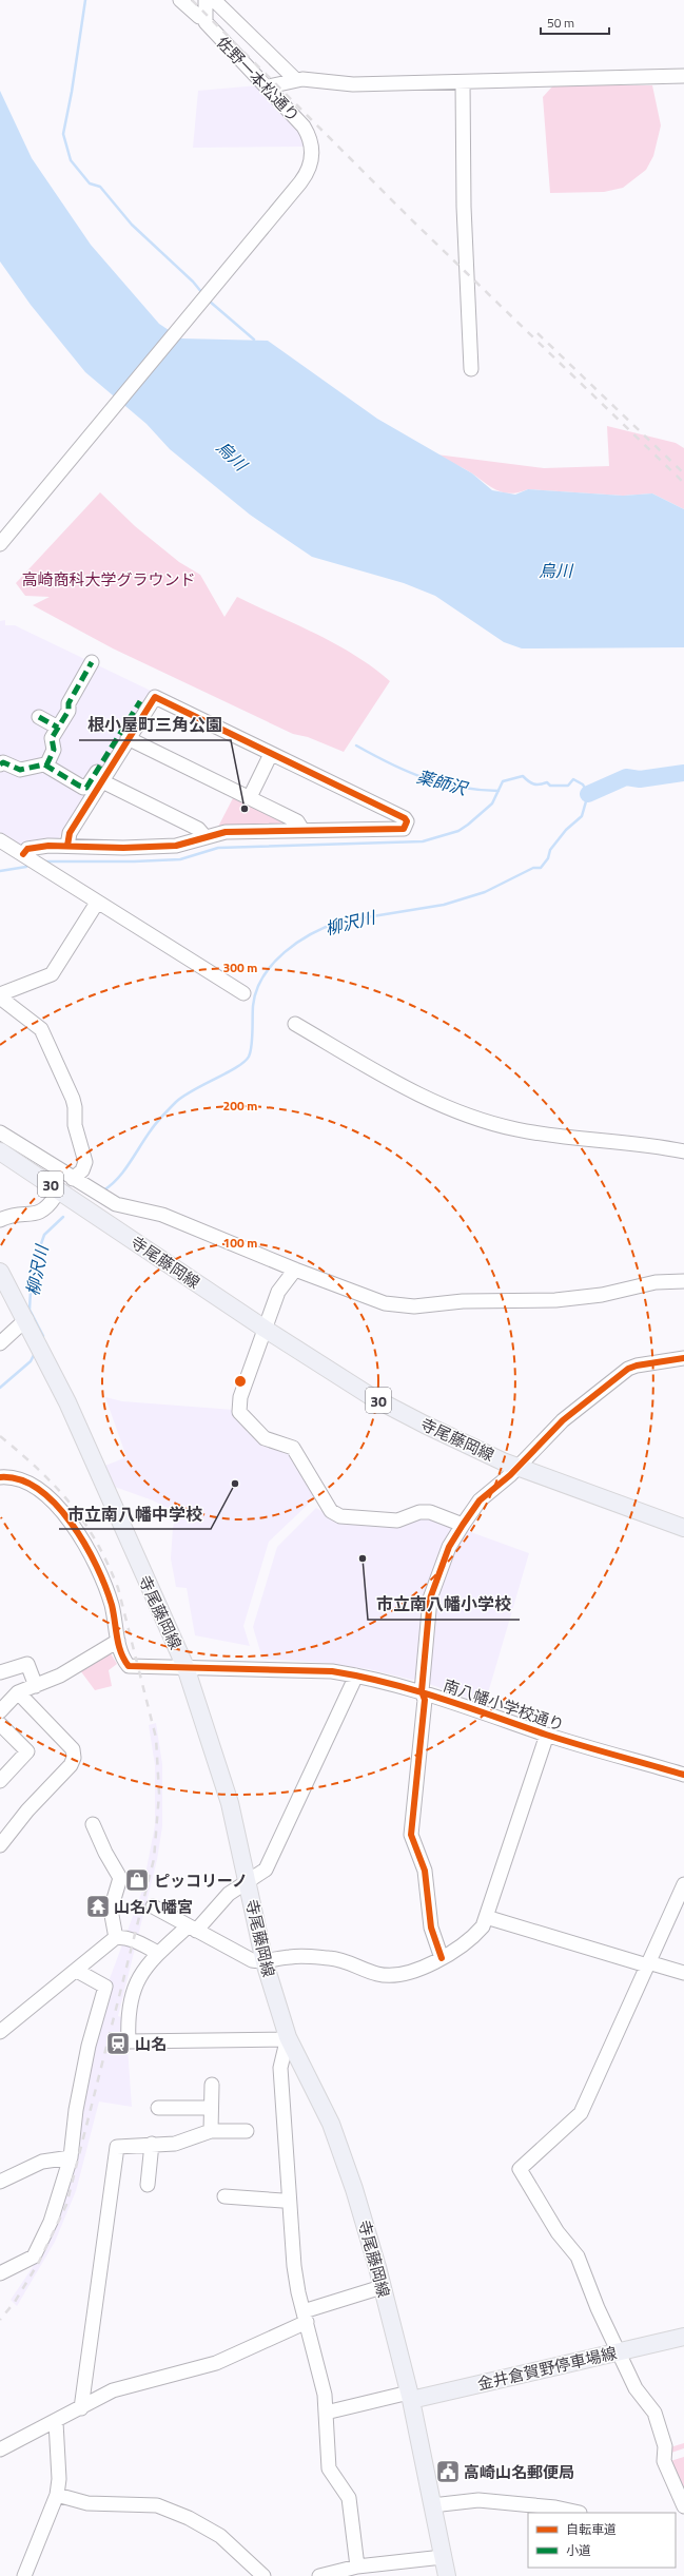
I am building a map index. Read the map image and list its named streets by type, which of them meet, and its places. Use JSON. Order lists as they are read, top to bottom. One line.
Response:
{"streets":{"main road":["30","寺尾藤岡線","金井倉賀野停車場線"],"street":["佐野一本松通り","南八幡小学校通り"]},"crossings":[["寺尾藤岡線","南八幡小学校通り"],["寺尾藤岡線","金井倉賀野停車場線"]],"water":["烏川","薬師沢","柳沢川"],"parks":["高崎商科大学グラウンド"],"places":{"other":["根小屋町三角公園","市立南八幡中学校","市立南八幡小学校"],"shop":["ピッコリーノ"],"temple":["山名八幡宮"],"station":["山名"],"public building":["高崎山名郵便局"]},"legend":["自転車道","小道"],"scale_bar":"50 m","rings":["300 m","200 m","100 m"]}
